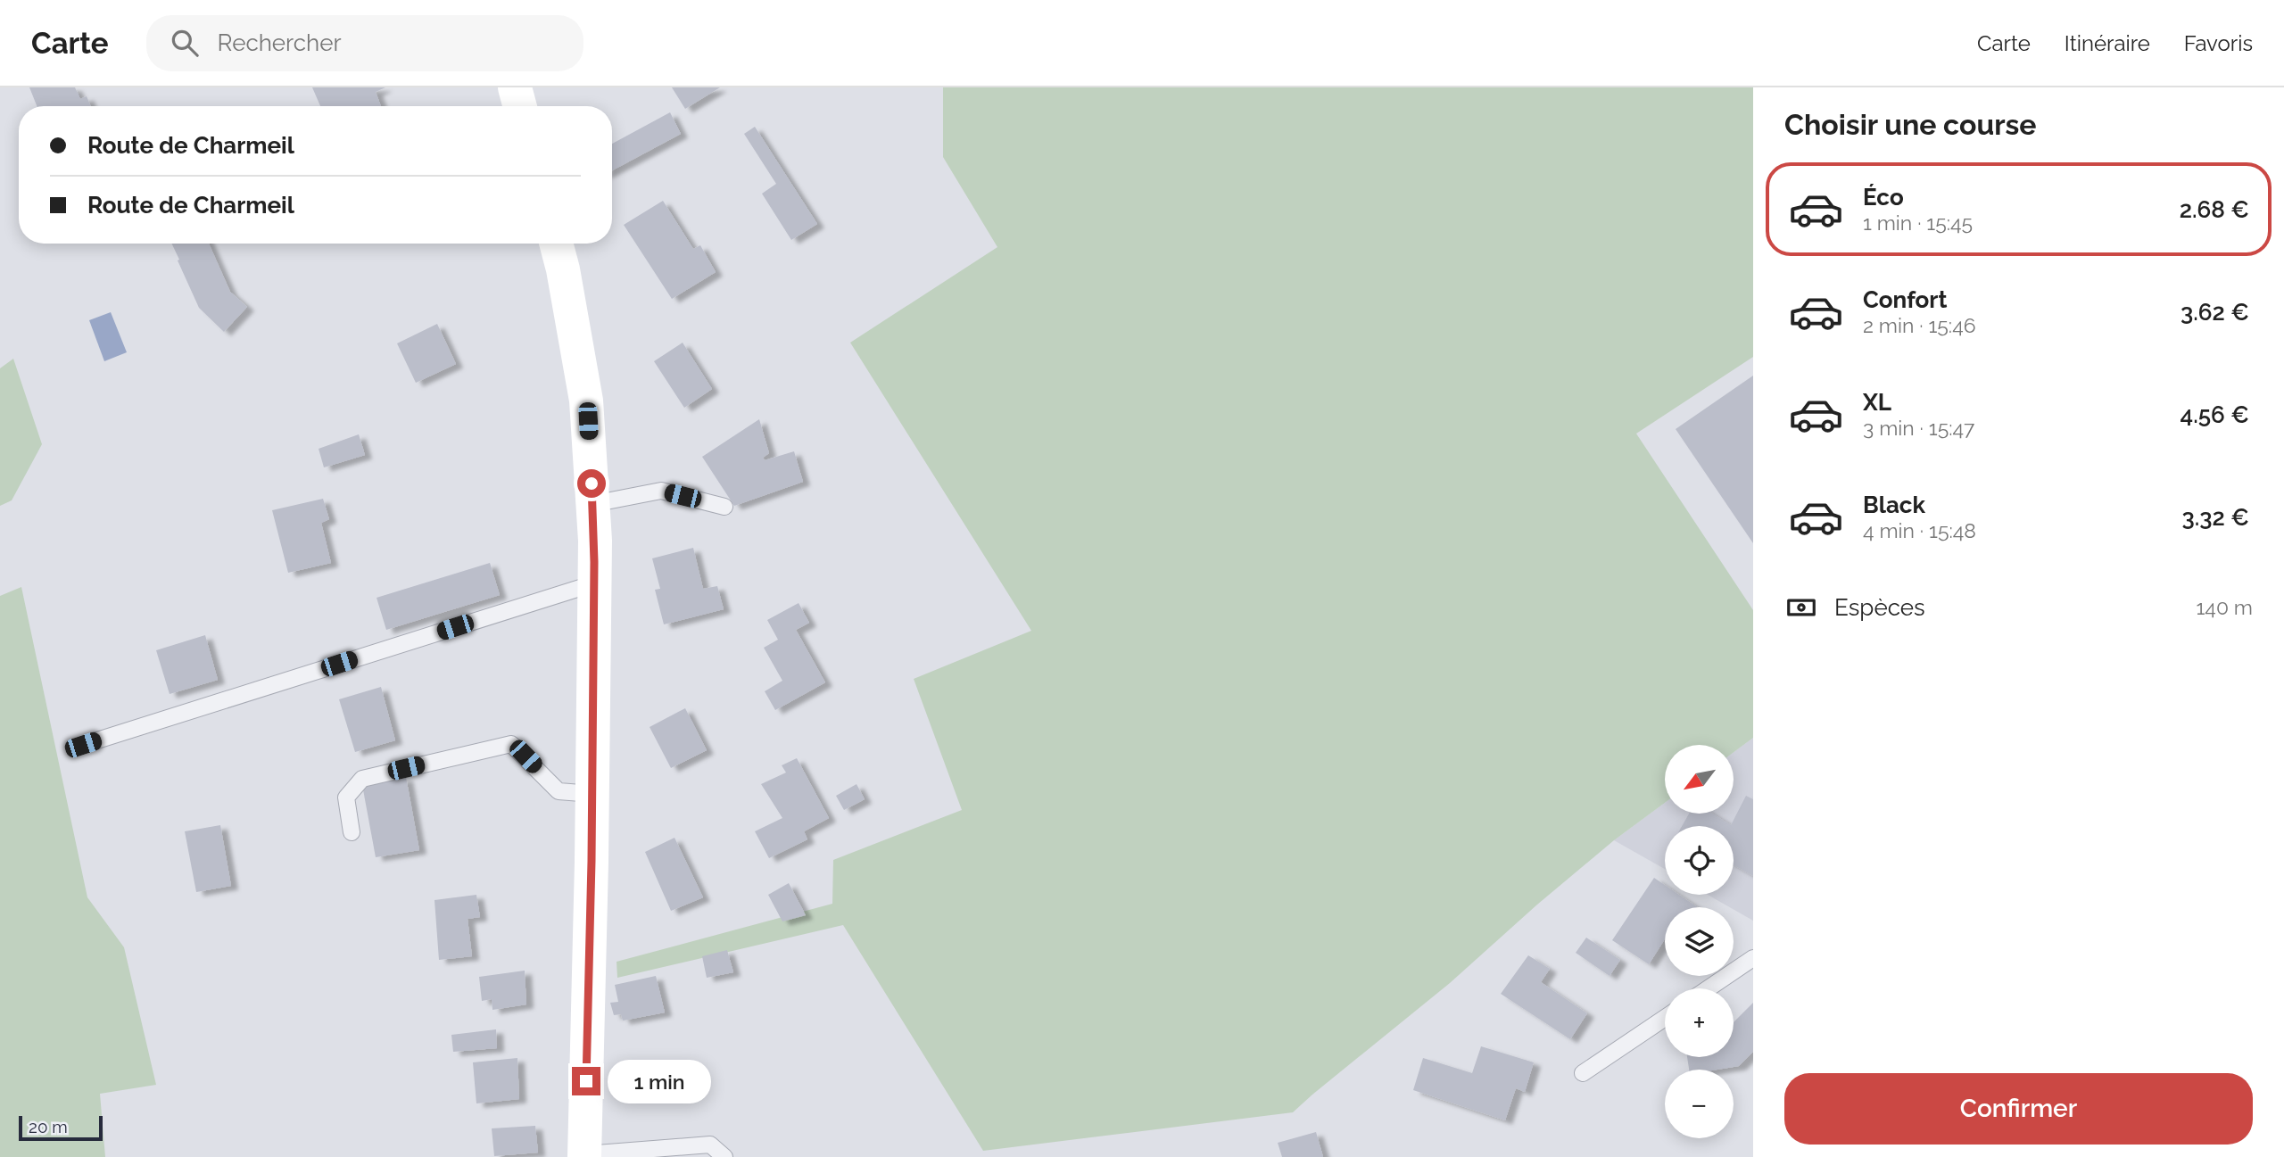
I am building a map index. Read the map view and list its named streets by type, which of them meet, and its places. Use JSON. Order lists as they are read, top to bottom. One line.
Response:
{"scale_bar":"20 m","north":"bottom left","page":{"header":"Carte","search":"Rechercher","nav":["Carte","Itinéraire","Favoris"],"heading":"Choisir une course","banner":["Route de Charmeil","Route de Charmeil"],"list":[{"name":"Éco","note":"1 min · 15:45","value":"2.68 €"},{"name":"Confort","note":"2 min · 15:46","value":"3.62 €"},{"name":"XL","note":"3 min · 15:47","value":"4.56 €"},{"name":"Black","note":"4 min · 15:48","value":"3.32 €"}],"pay":["Espèces","140 m"],"map_buttons":["+","−"],"bubble":"1 min","buttons":"Confirmer","scale":"20 m"}}
